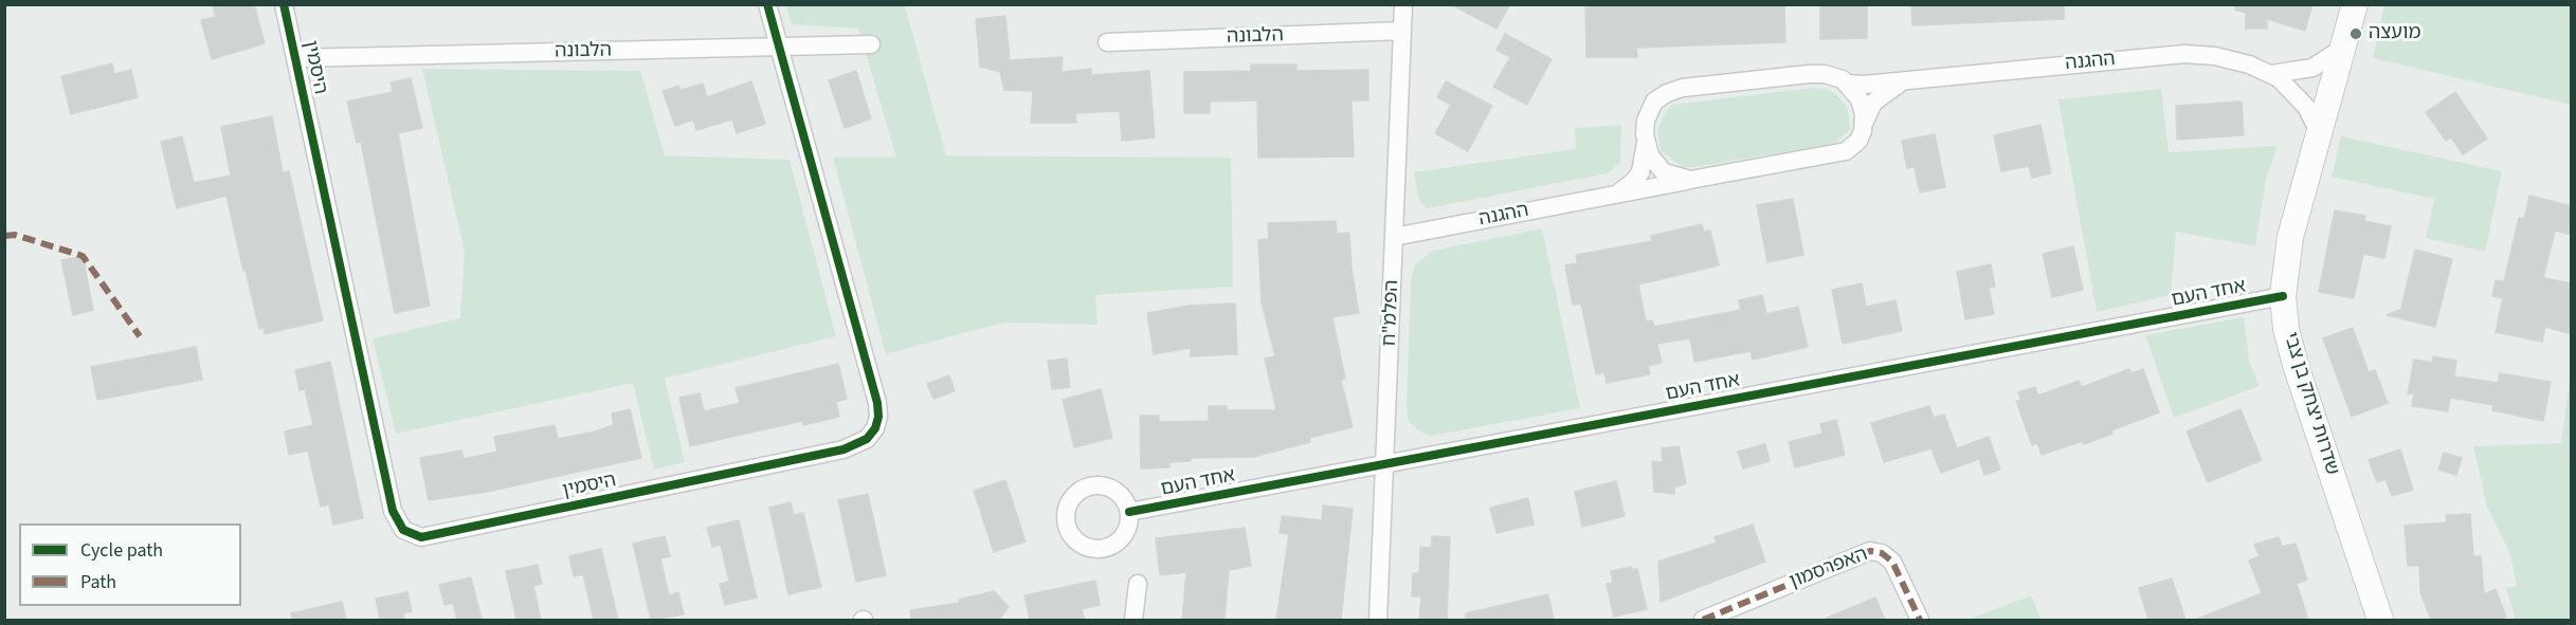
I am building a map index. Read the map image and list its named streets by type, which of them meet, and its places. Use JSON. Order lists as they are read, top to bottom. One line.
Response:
{"streets":{"street":["הלבונה","ההגנה","היסמין","אחד העם","הפלמ\"ח","שדרות יצחק בן צבי","האפרסמון"]},"crossings":[["הלבונה","היסמין"],["הלבונה","הפלמ\"ח"],["ההגנה","הפלמ\"ח"],["ההגנה","שדרות יצחק בן צבי"],["אחד העם","הפלמ\"ח"],["אחד העם","שדרות יצחק בן צבי"]],"places":["מועצה"],"legend":["Cycle path","Path"]}
